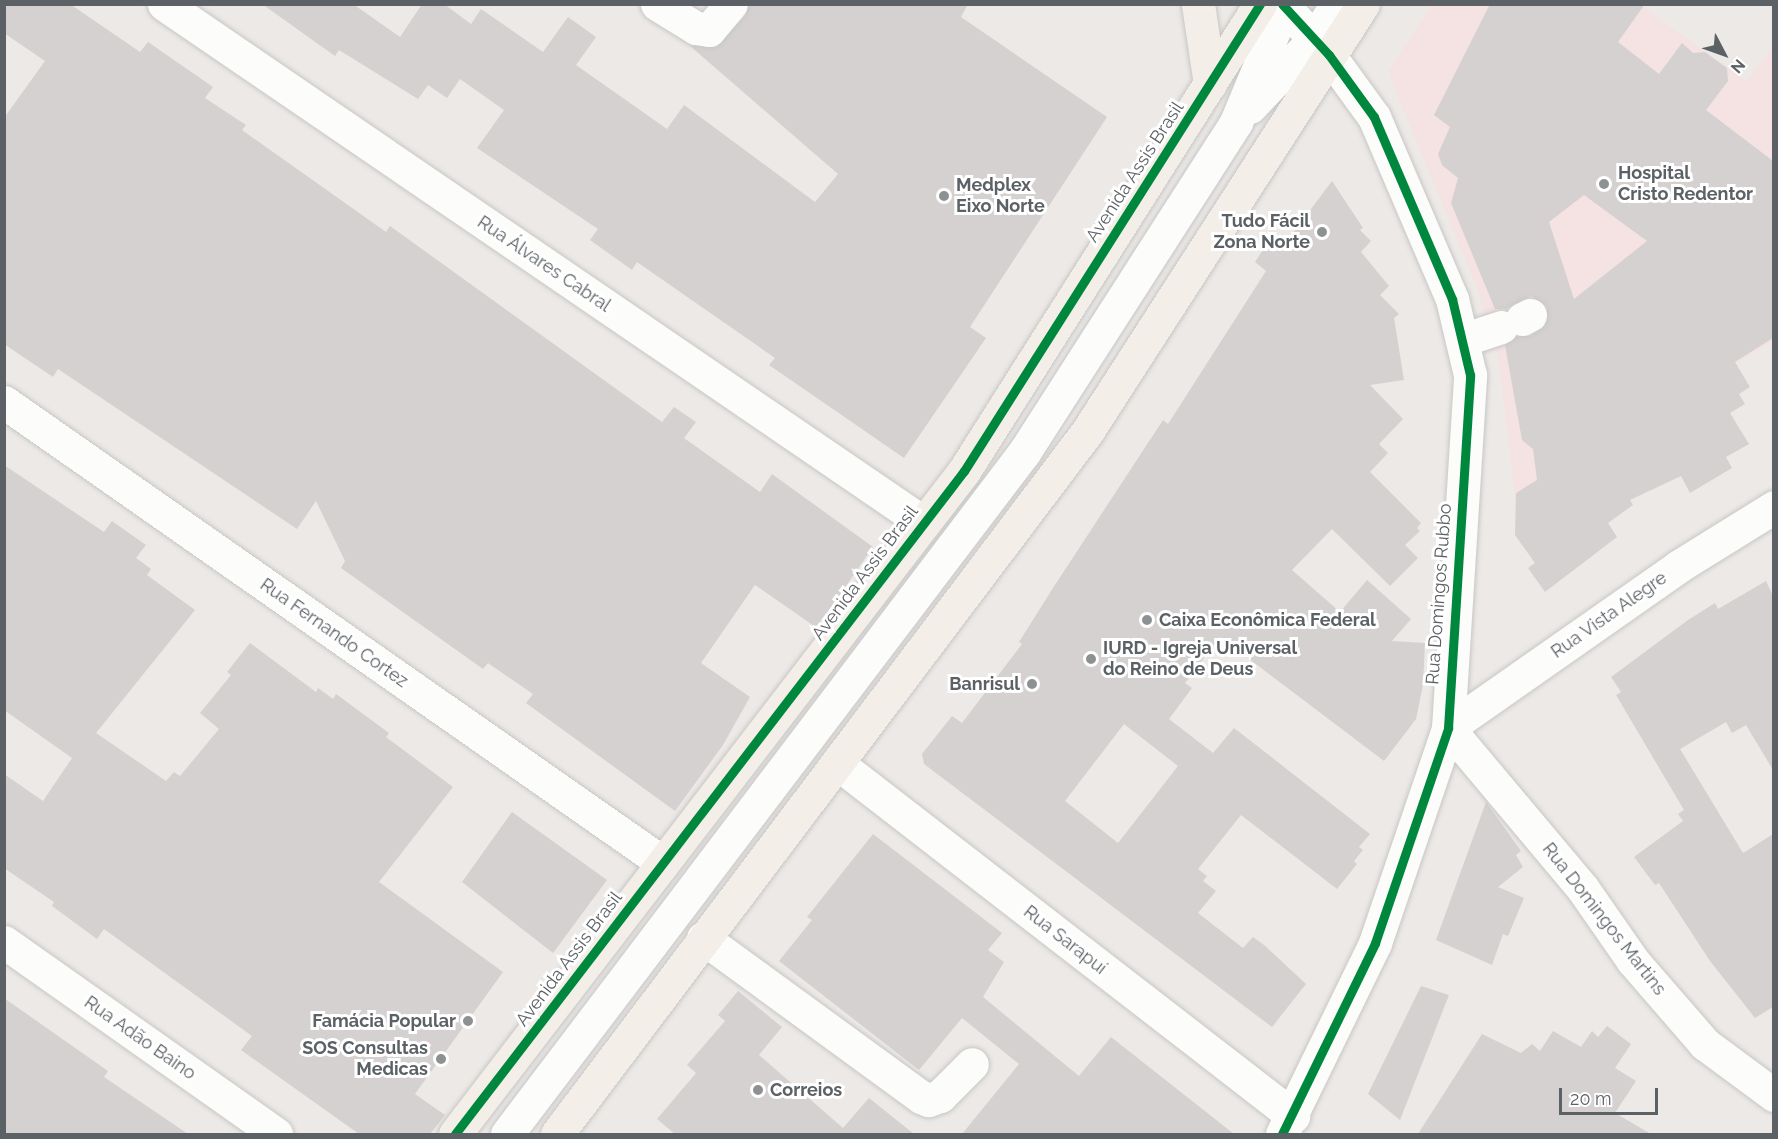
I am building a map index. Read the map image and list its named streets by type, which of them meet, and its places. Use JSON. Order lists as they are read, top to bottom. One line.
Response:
{"streets":{"main road":["Avenida Assis Brasil"],"street":["Rua Álvares Cabral","Rua Domingos Rubbo","Rua Vista Alegre","Rua Fernando Cortez","Rua Domingos Martins","Rua Sarapuí","Rua Adão Baino"]},"crossings":[["Avenida Assis Brasil","Rua Álvares Cabral"],["Avenida Assis Brasil","Rua Domingos Rubbo"],["Avenida Assis Brasil","Rua Fernando Cortez"],["Rua Domingos Rubbo","Rua Vista Alegre"],["Rua Domingos Rubbo","Rua Domingos Martins"],["Rua Domingos Rubbo","Rua Sarapuí"],["Rua Vista Alegre","Rua Domingos Martins"]],"places":["Hospital Cristo Redentor","Medplex Eixo Norte","Tudo Fácil Zona Norte","Caixa Econômica Federal","IURD - Igreja Universal do Reino de Deus","Banrisul","Famácia Popular","SOS Consultas Medicas","Correios"],"scale_bar":"20 m","north":"bottom right"}
